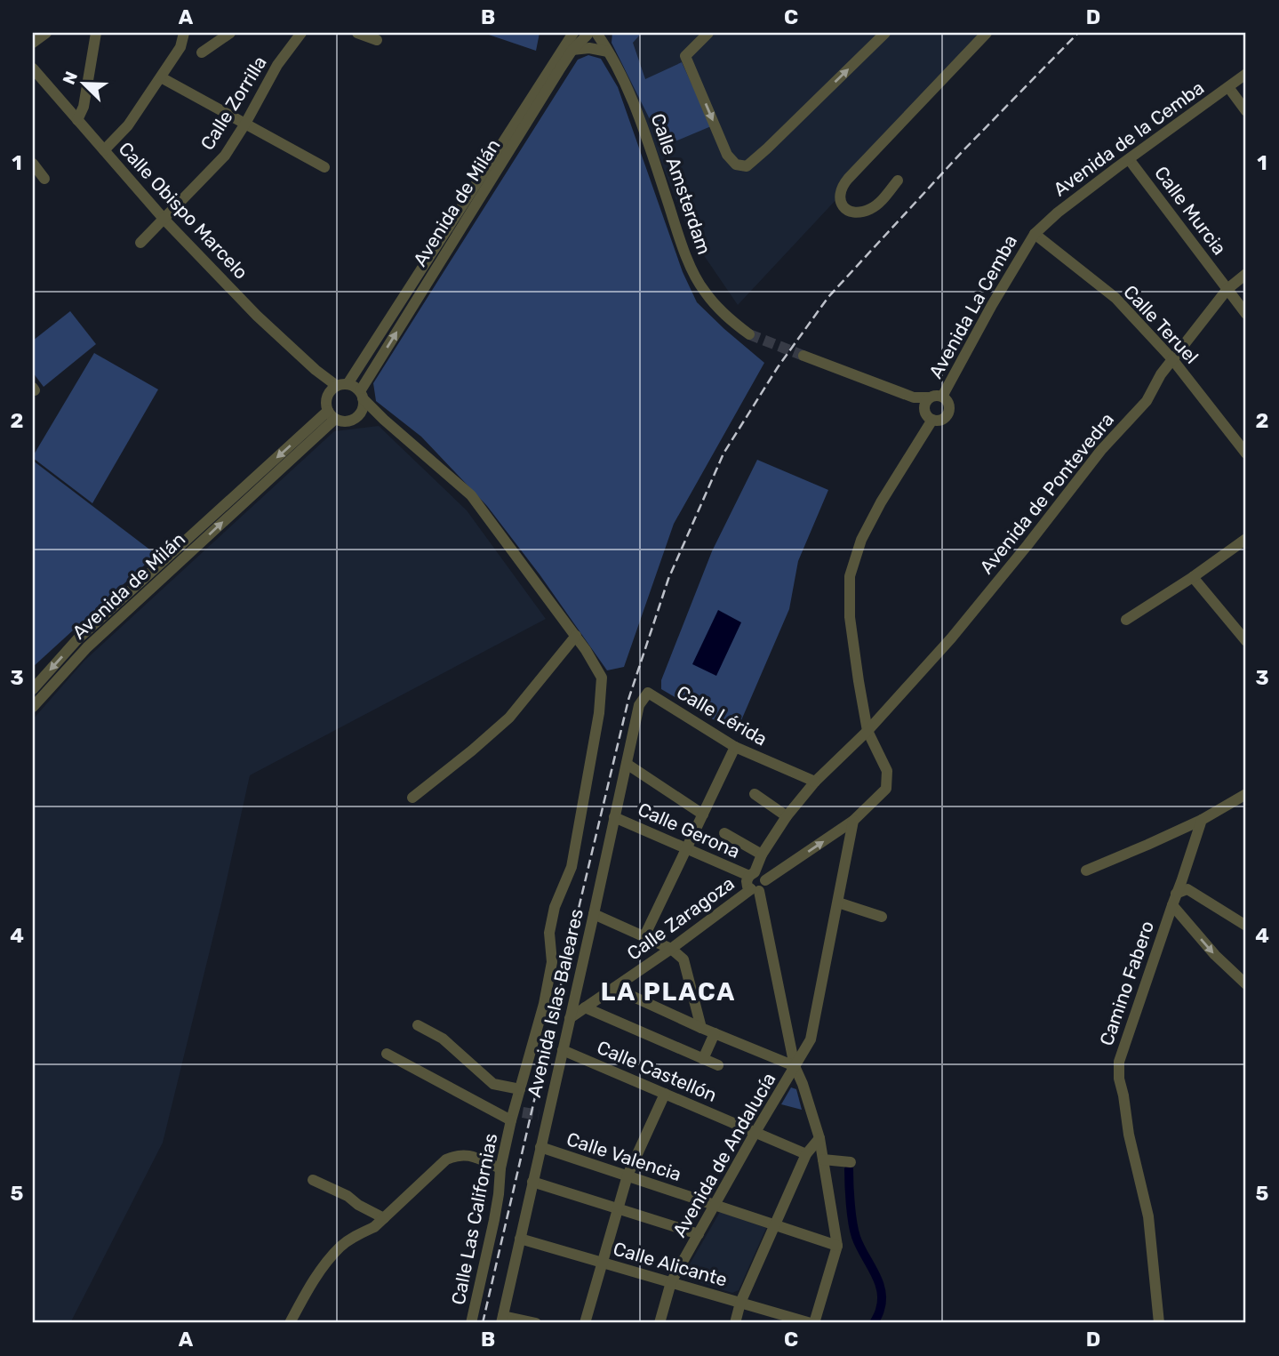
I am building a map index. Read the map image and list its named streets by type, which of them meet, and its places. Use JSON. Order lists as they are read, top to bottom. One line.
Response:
{"streets":{"street":["Calle Zorrilla","Avenida de la Cemba","Calle Amsterdam","Avenida de Milán","Calle Obispo Marcelo","Calle Murcia","Avenida La Cemba","Calle Teruel","Avenida de Pontevedra","Calle Lérida","Calle Gerona","Calle Zaragoza","Camino Fabero","Avenida Islas Baleares","Calle Castellón","Avenida de Andalucía","Calle Valencia","Calle Las Californias","Calle Alicante"]},"crossings":[["Calle Zorrilla","Calle Obispo Marcelo"],["Avenida de la Cemba","Calle Murcia"],["Avenida de la Cemba","Avenida La Cemba"],["Avenida de la Cemba","Calle Teruel"],["Calle Amsterdam","Avenida de Milán"],["Avenida de Milán","Calle Obispo Marcelo"],["Avenida de Milán","Calle Las Californias"],["Calle Obispo Marcelo","Calle Las Californias"],["Calle Murcia","Avenida de Pontevedra"],["Avenida La Cemba","Calle Teruel"],["Calle Teruel","Avenida de Pontevedra"],["Avenida de Pontevedra","Calle Lérida"],["Avenida de Pontevedra","Calle Gerona"],["Avenida de Pontevedra","Calle Zaragoza"],["Avenida de Pontevedra","Avenida de Andalucía"],["Calle Lérida","Avenida Islas Baleares"],["Calle Gerona","Calle Zaragoza"],["Calle Gerona","Avenida Islas Baleares"],["Calle Gerona","Avenida de Andalucía"],["Calle Zaragoza","Avenida Islas Baleares"],["Calle Zaragoza","Avenida de Andalucía"],["Avenida Islas Baleares","Calle Castellón"],["Avenida Islas Baleares","Calle Valencia"],["Avenida Islas Baleares","Calle Alicante"],["Calle Castellón","Avenida de Andalucía"],["Avenida de Andalucía","Calle Valencia"],["Avenida de Andalucía","Calle Alicante"]],"districts":["LA PLACA"],"north":"top left","grid":{"columns":["A","B","C","D"],"rows":["1","2","3","4","5"]}}
